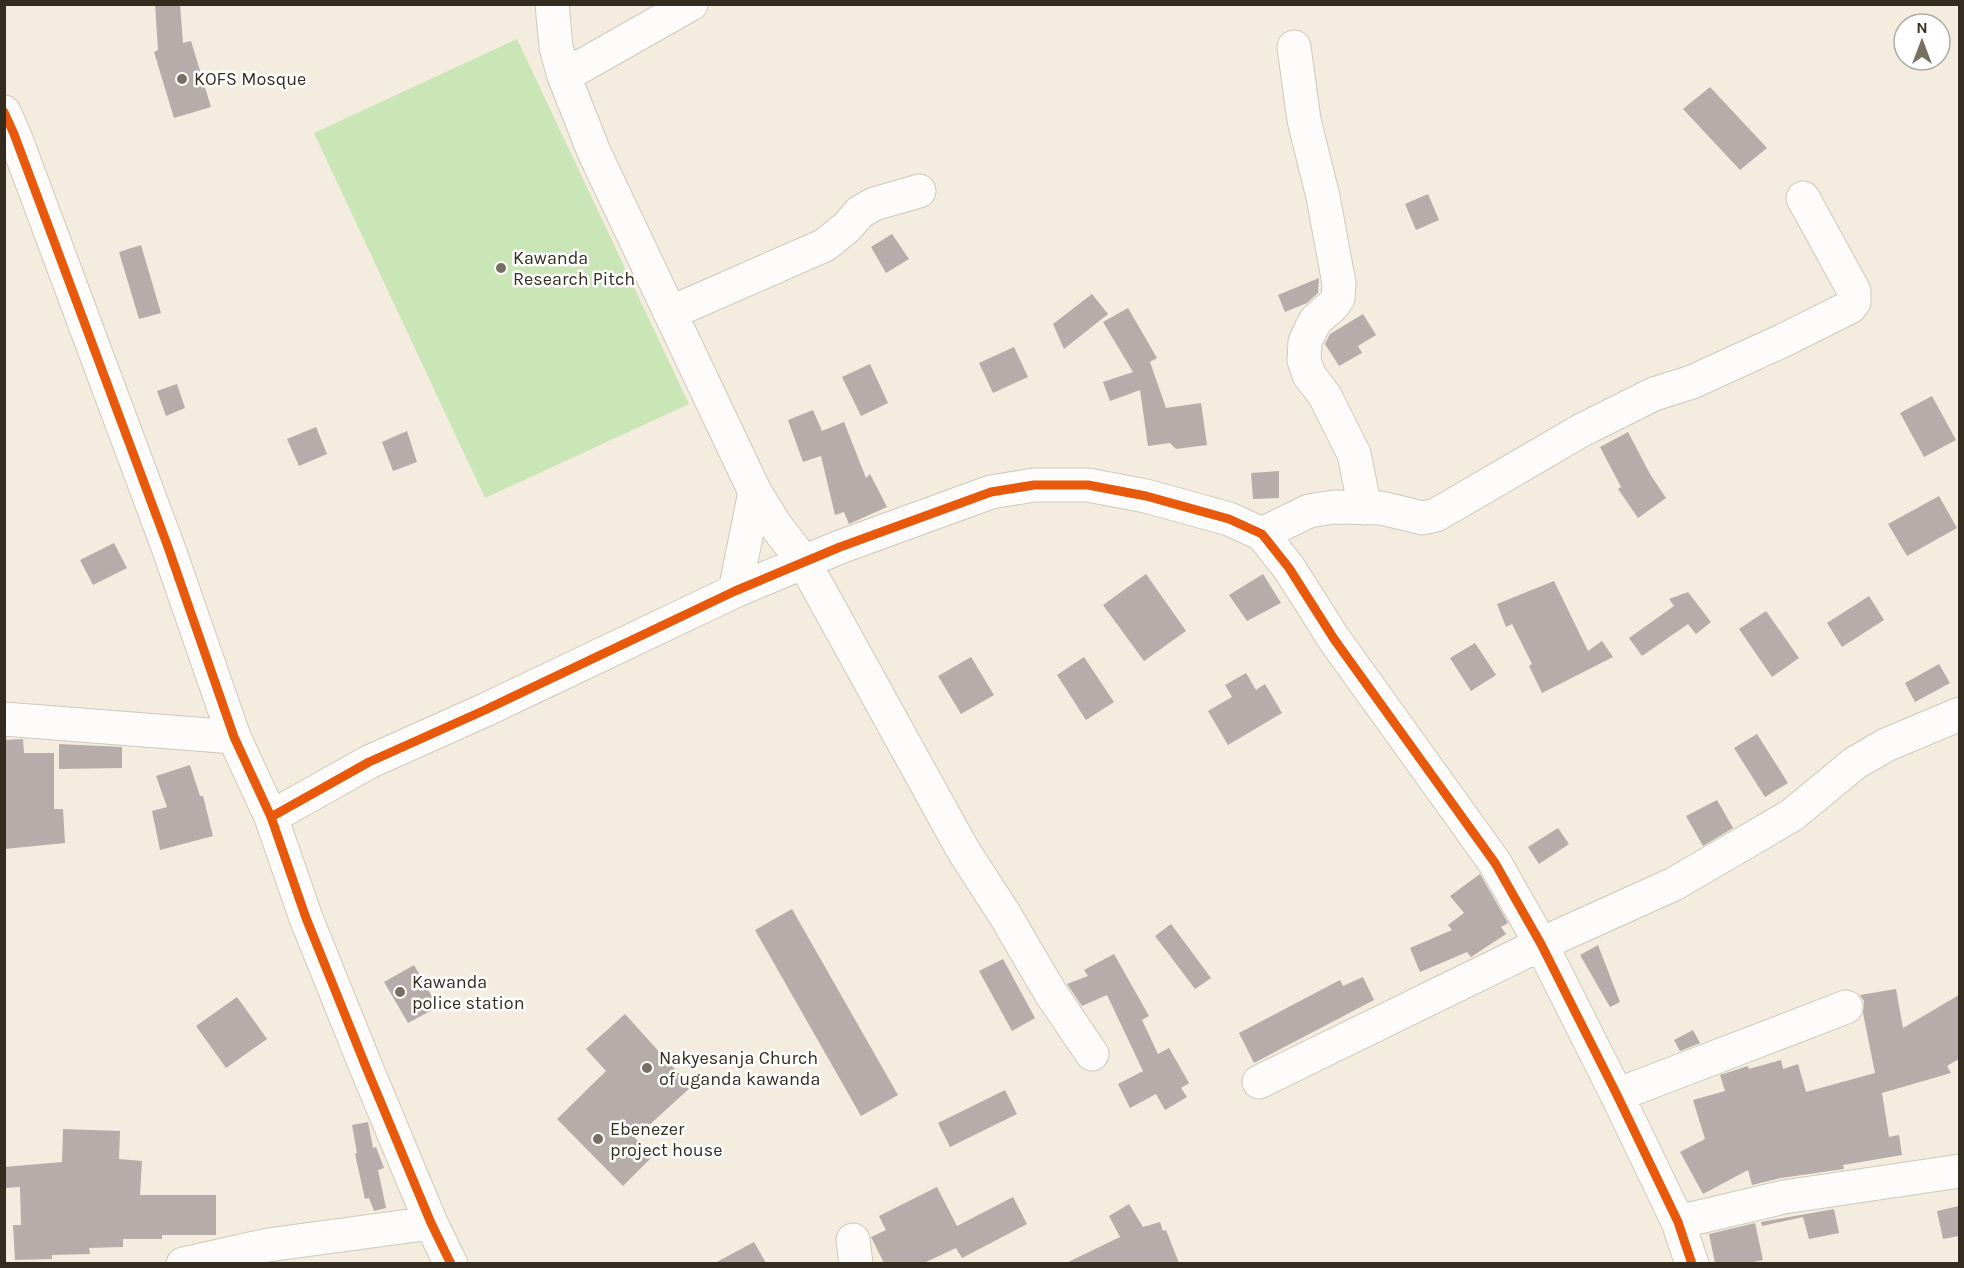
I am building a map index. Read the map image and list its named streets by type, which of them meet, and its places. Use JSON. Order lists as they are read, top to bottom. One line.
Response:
{"places":["KOFS Mosque","Kawanda Research Pitch","Kawanda police station","Nakyesanja Church of uganda kawanda","Ebenezer project house"],"north":"top"}
